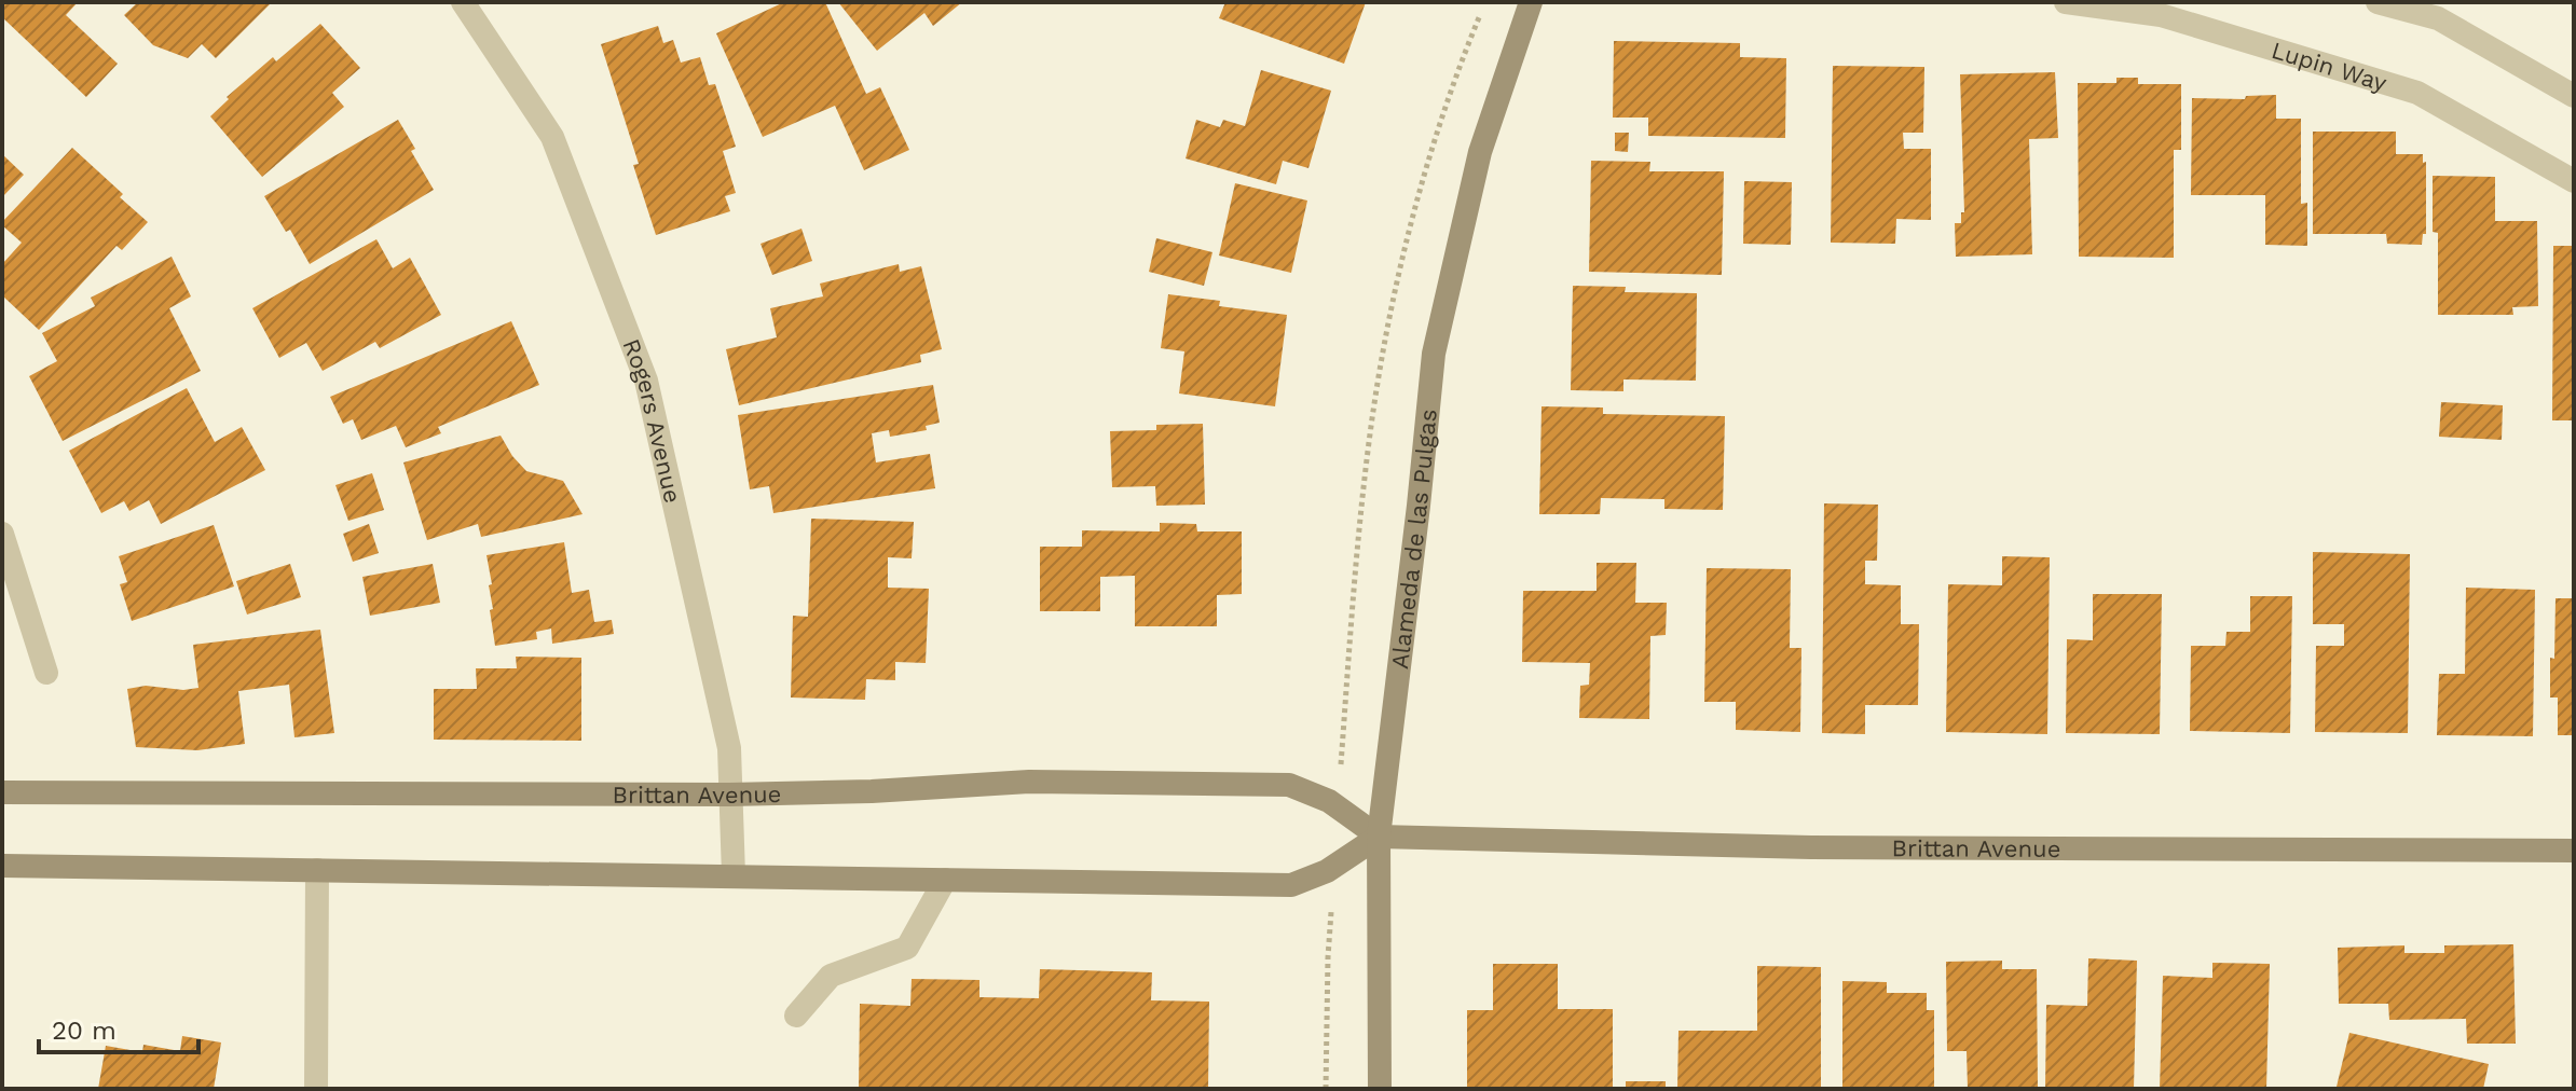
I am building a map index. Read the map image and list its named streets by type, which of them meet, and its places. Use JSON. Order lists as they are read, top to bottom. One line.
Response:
{"streets":{"main road":["Alameda de las Pulgas","Brittan Avenue"],"street":["Lupin Way","Rogers Avenue"]},"crossings":[["Rogers Avenue","Brittan Avenue"],["Alameda de las Pulgas","Brittan Avenue"]],"scale_bar":"20 m"}
